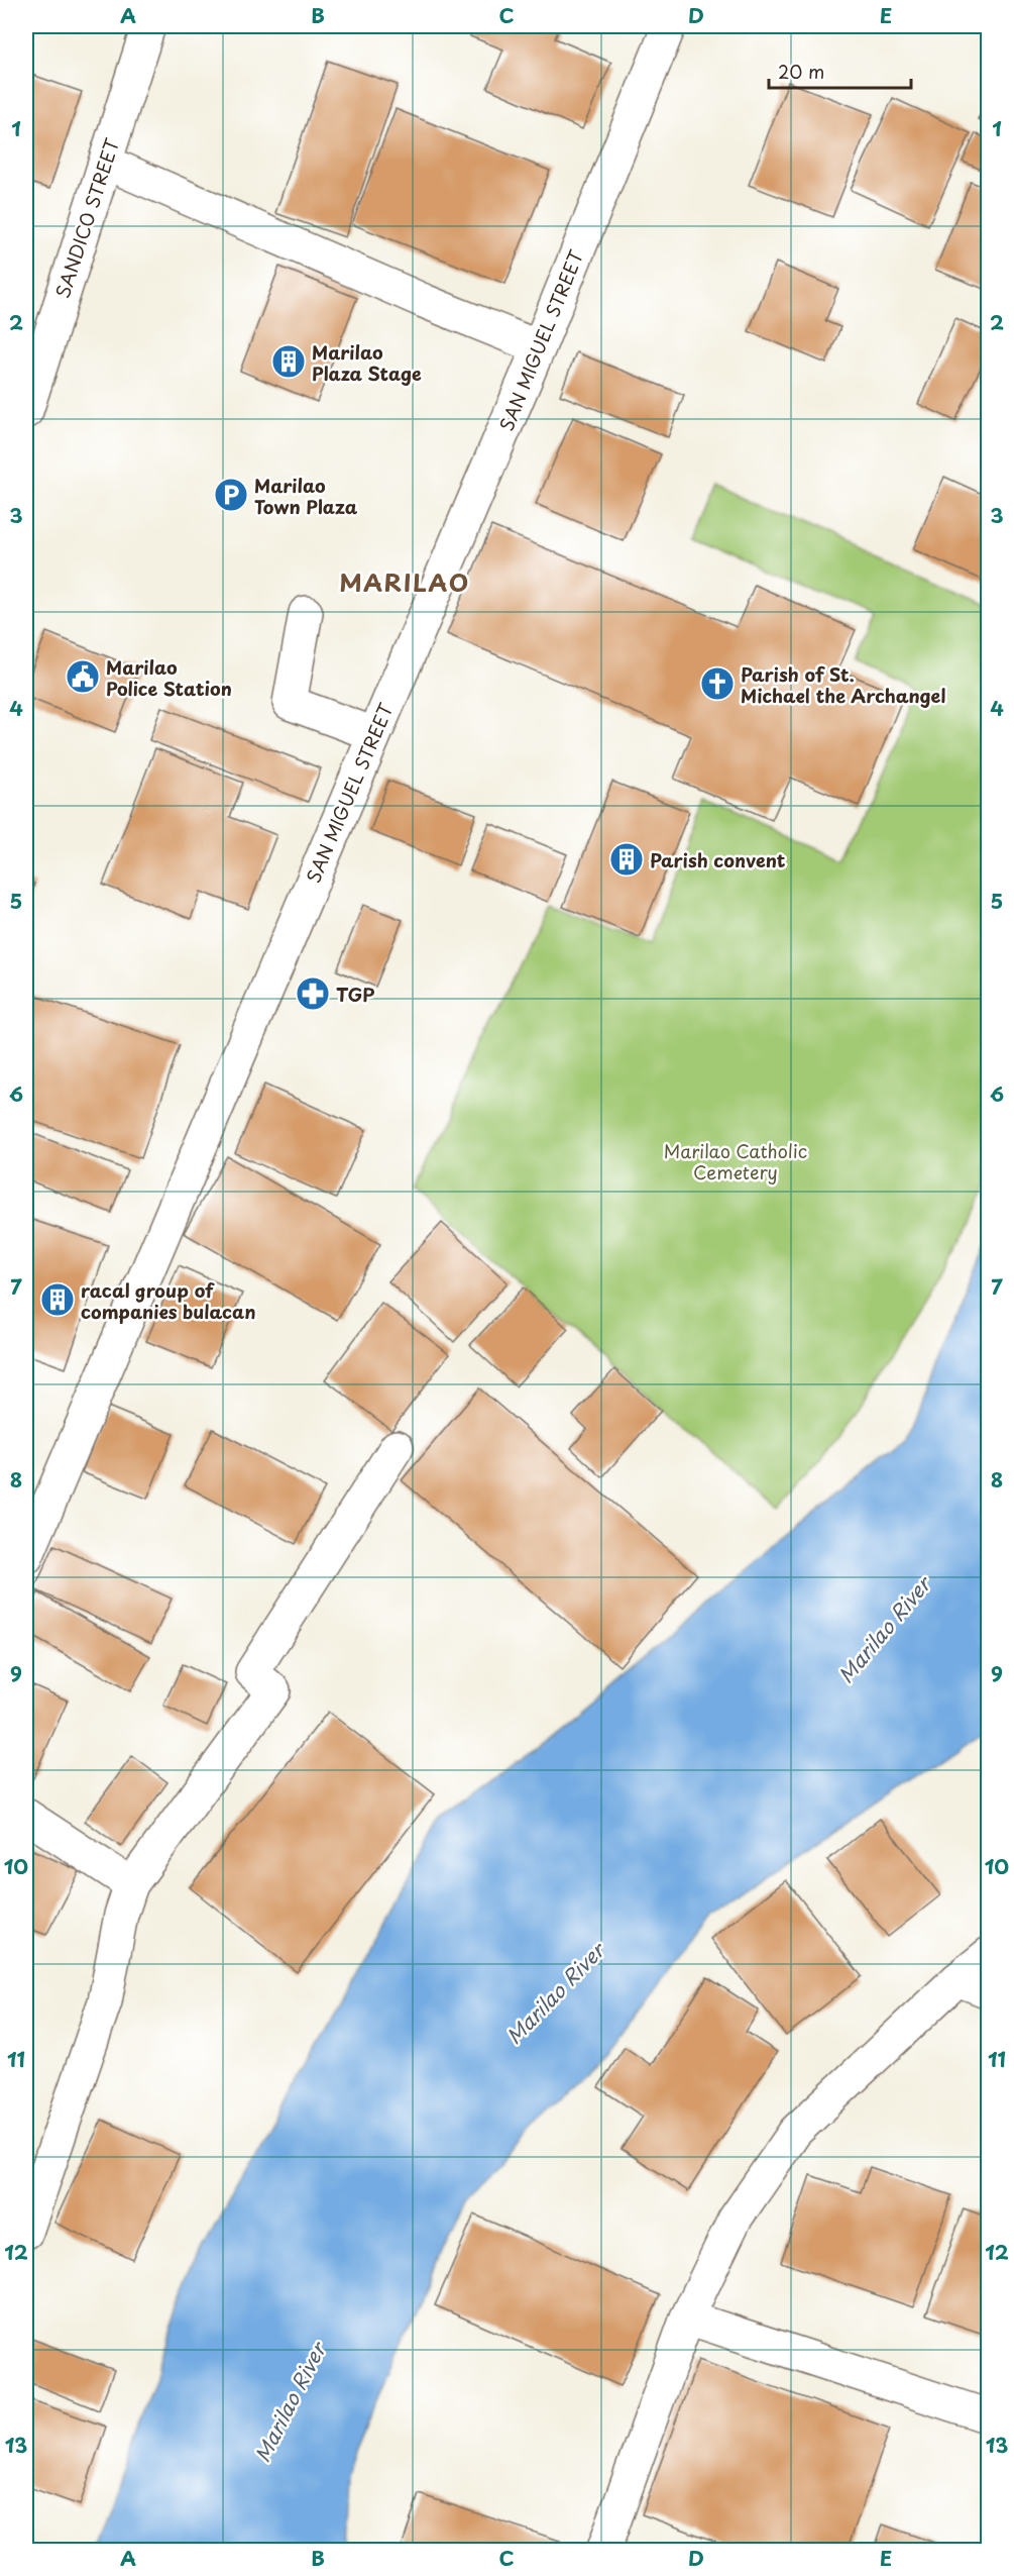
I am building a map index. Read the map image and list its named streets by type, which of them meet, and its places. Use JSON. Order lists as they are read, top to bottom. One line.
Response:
{"streets":{"street":["SANDICO STREET","SAN MIGUEL STREET"]},"districts":["MARILAO"],"water":["Marilao River"],"parks":["Marilao Catholic Cemetery"],"places":{"building":["Marilao Plaza Stage","Parish convent","racal group of companies bulacan"],"parking":["Marilao Town Plaza"],"public building":["Marilao Police Station"],"church":["Parish of St. Michael the Archangel"],"pharmacy":["TGP"]},"scale_bar":"20 m","grid":{"columns":["A","B","C","D","E"],"rows":["1","2","3","4","5","6","7","8","9","10","11","12","13"]}}
